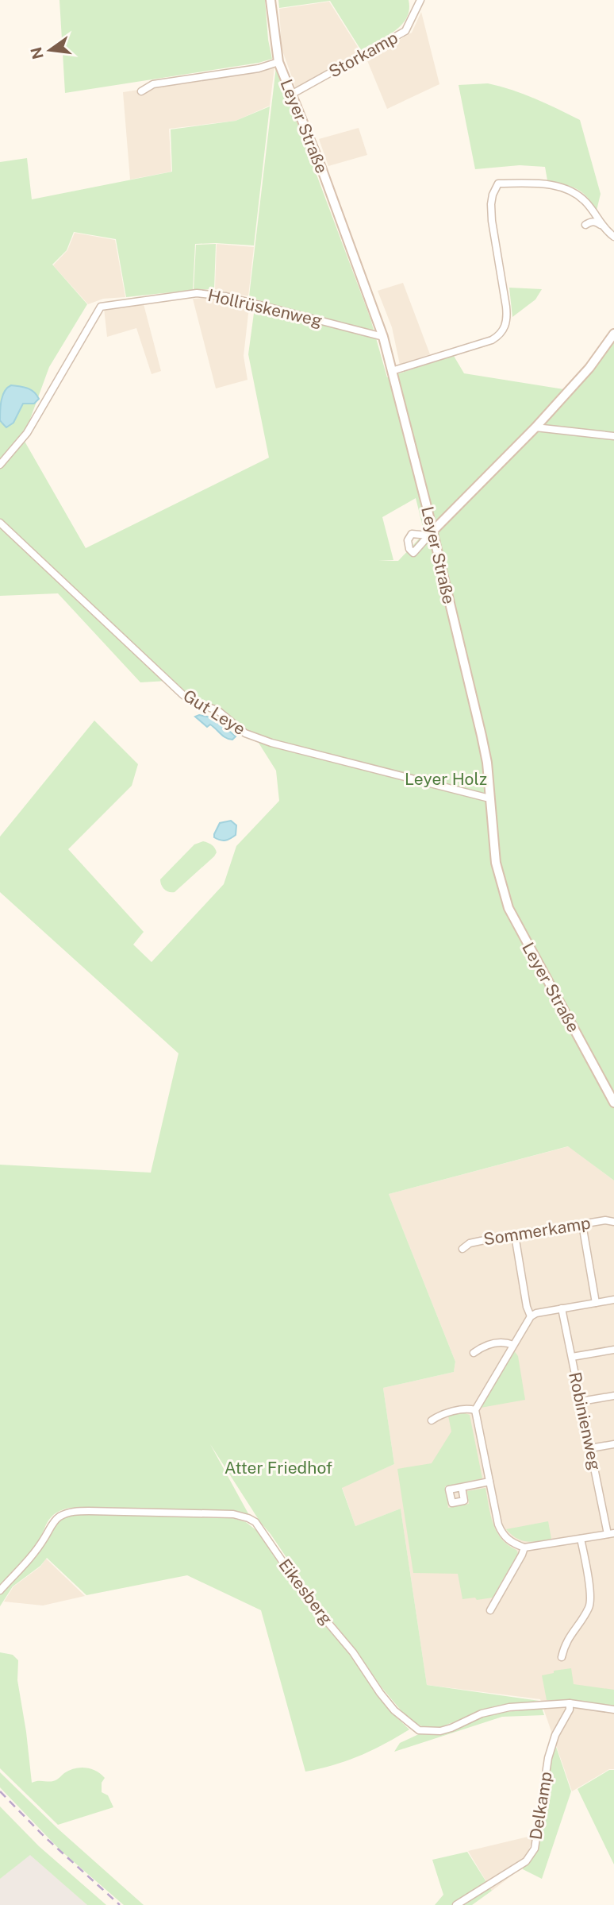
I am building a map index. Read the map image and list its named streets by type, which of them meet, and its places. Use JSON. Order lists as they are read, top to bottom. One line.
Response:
{"streets":{"street":["Storkamp","Leyer Straße","Hollrüskenweg","Gut Leye","Sommerkamp","Robinienweg","Eikesberg","Delkamp"]},"crossings":[["Storkamp","Leyer Straße"],["Leyer Straße","Hollrüskenweg"],["Eikesberg","Delkamp"]],"parks":["Leyer Holz","Atter Friedhof"],"north":"left"}
